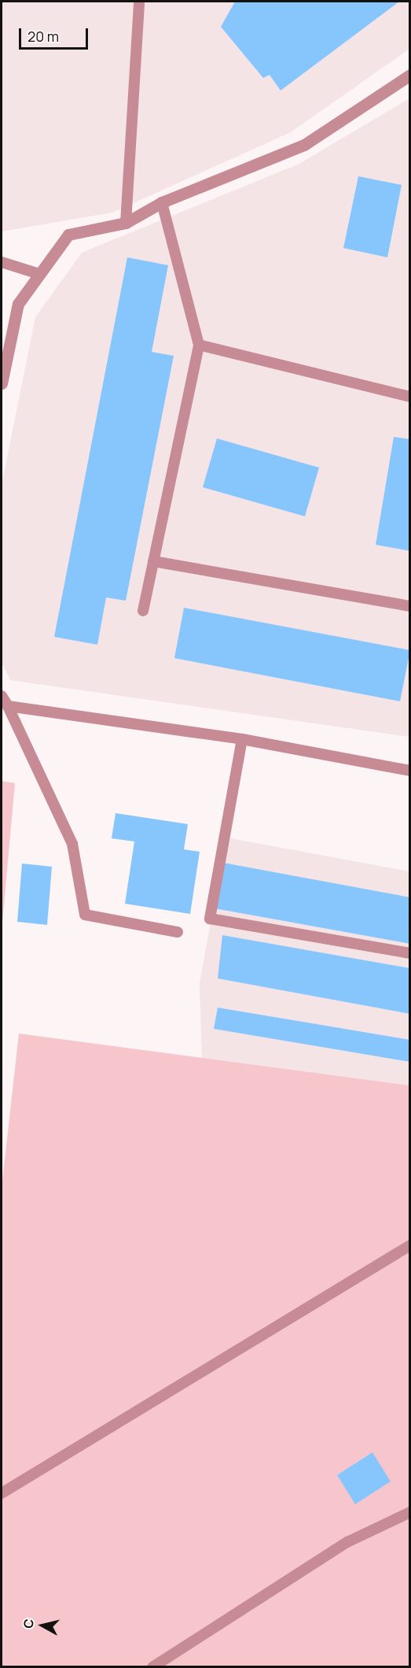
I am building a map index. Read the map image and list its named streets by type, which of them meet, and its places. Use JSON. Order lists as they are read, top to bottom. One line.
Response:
{"scale_bar":"20 m","north":"left"}
